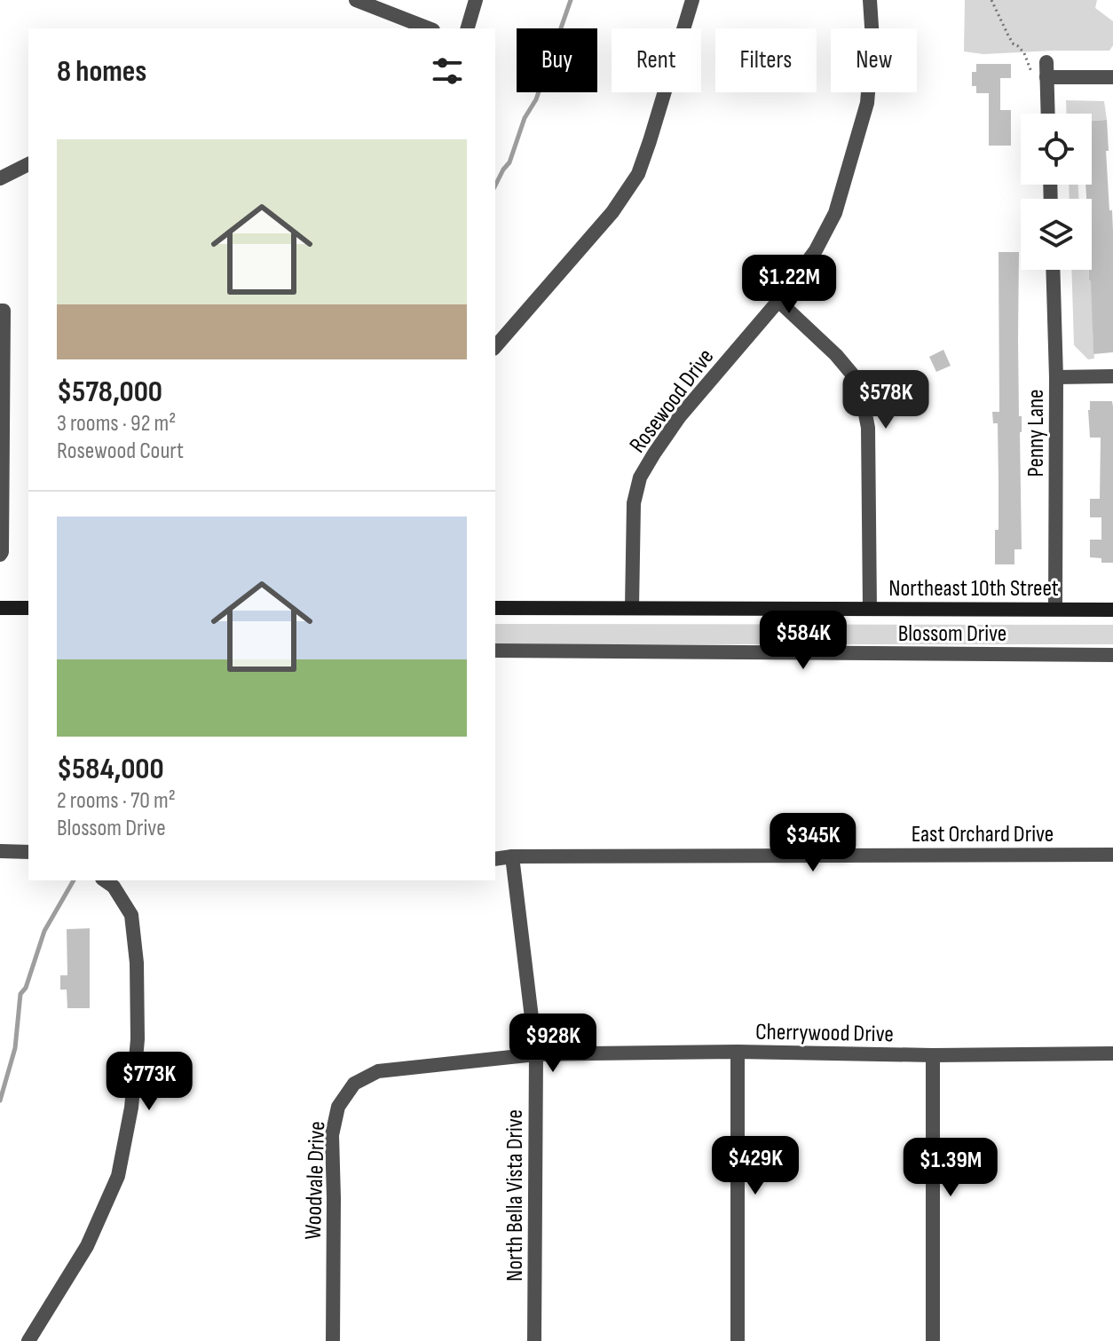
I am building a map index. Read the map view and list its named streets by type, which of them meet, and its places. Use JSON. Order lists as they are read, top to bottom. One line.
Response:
{"streets":{"main road":["Northeast 10th Street"],"street":["Rosewood Drive","Penny Lane","Blossom Drive","East Orchard Drive","Cherrywood Drive","Woodvale Drive","North Bella Vista Drive"]},"crossings":[["Rosewood Drive","Northeast 10th Street"],["Penny Lane","Northeast 10th Street"],["East Orchard Drive","North Bella Vista Drive"],["Cherrywood Drive","Woodvale Drive"],["Cherrywood Drive","North Bella Vista Drive"],["Woodvale Drive","North Bella Vista Drive"]],"page":{"chip":["Buy","Rent","Filters","New"],"heading":"8 homes","list":[{"name":"$578,000","note":"3 rooms · 92 m² · Rosewood Court"},{"name":"$584,000","note":"2 rooms · 70 m² · Blossom Drive"}],"price":["$1.22M","$578K","$584K","$345K","$928K","$773K","$429K","$1.39M"]}}
